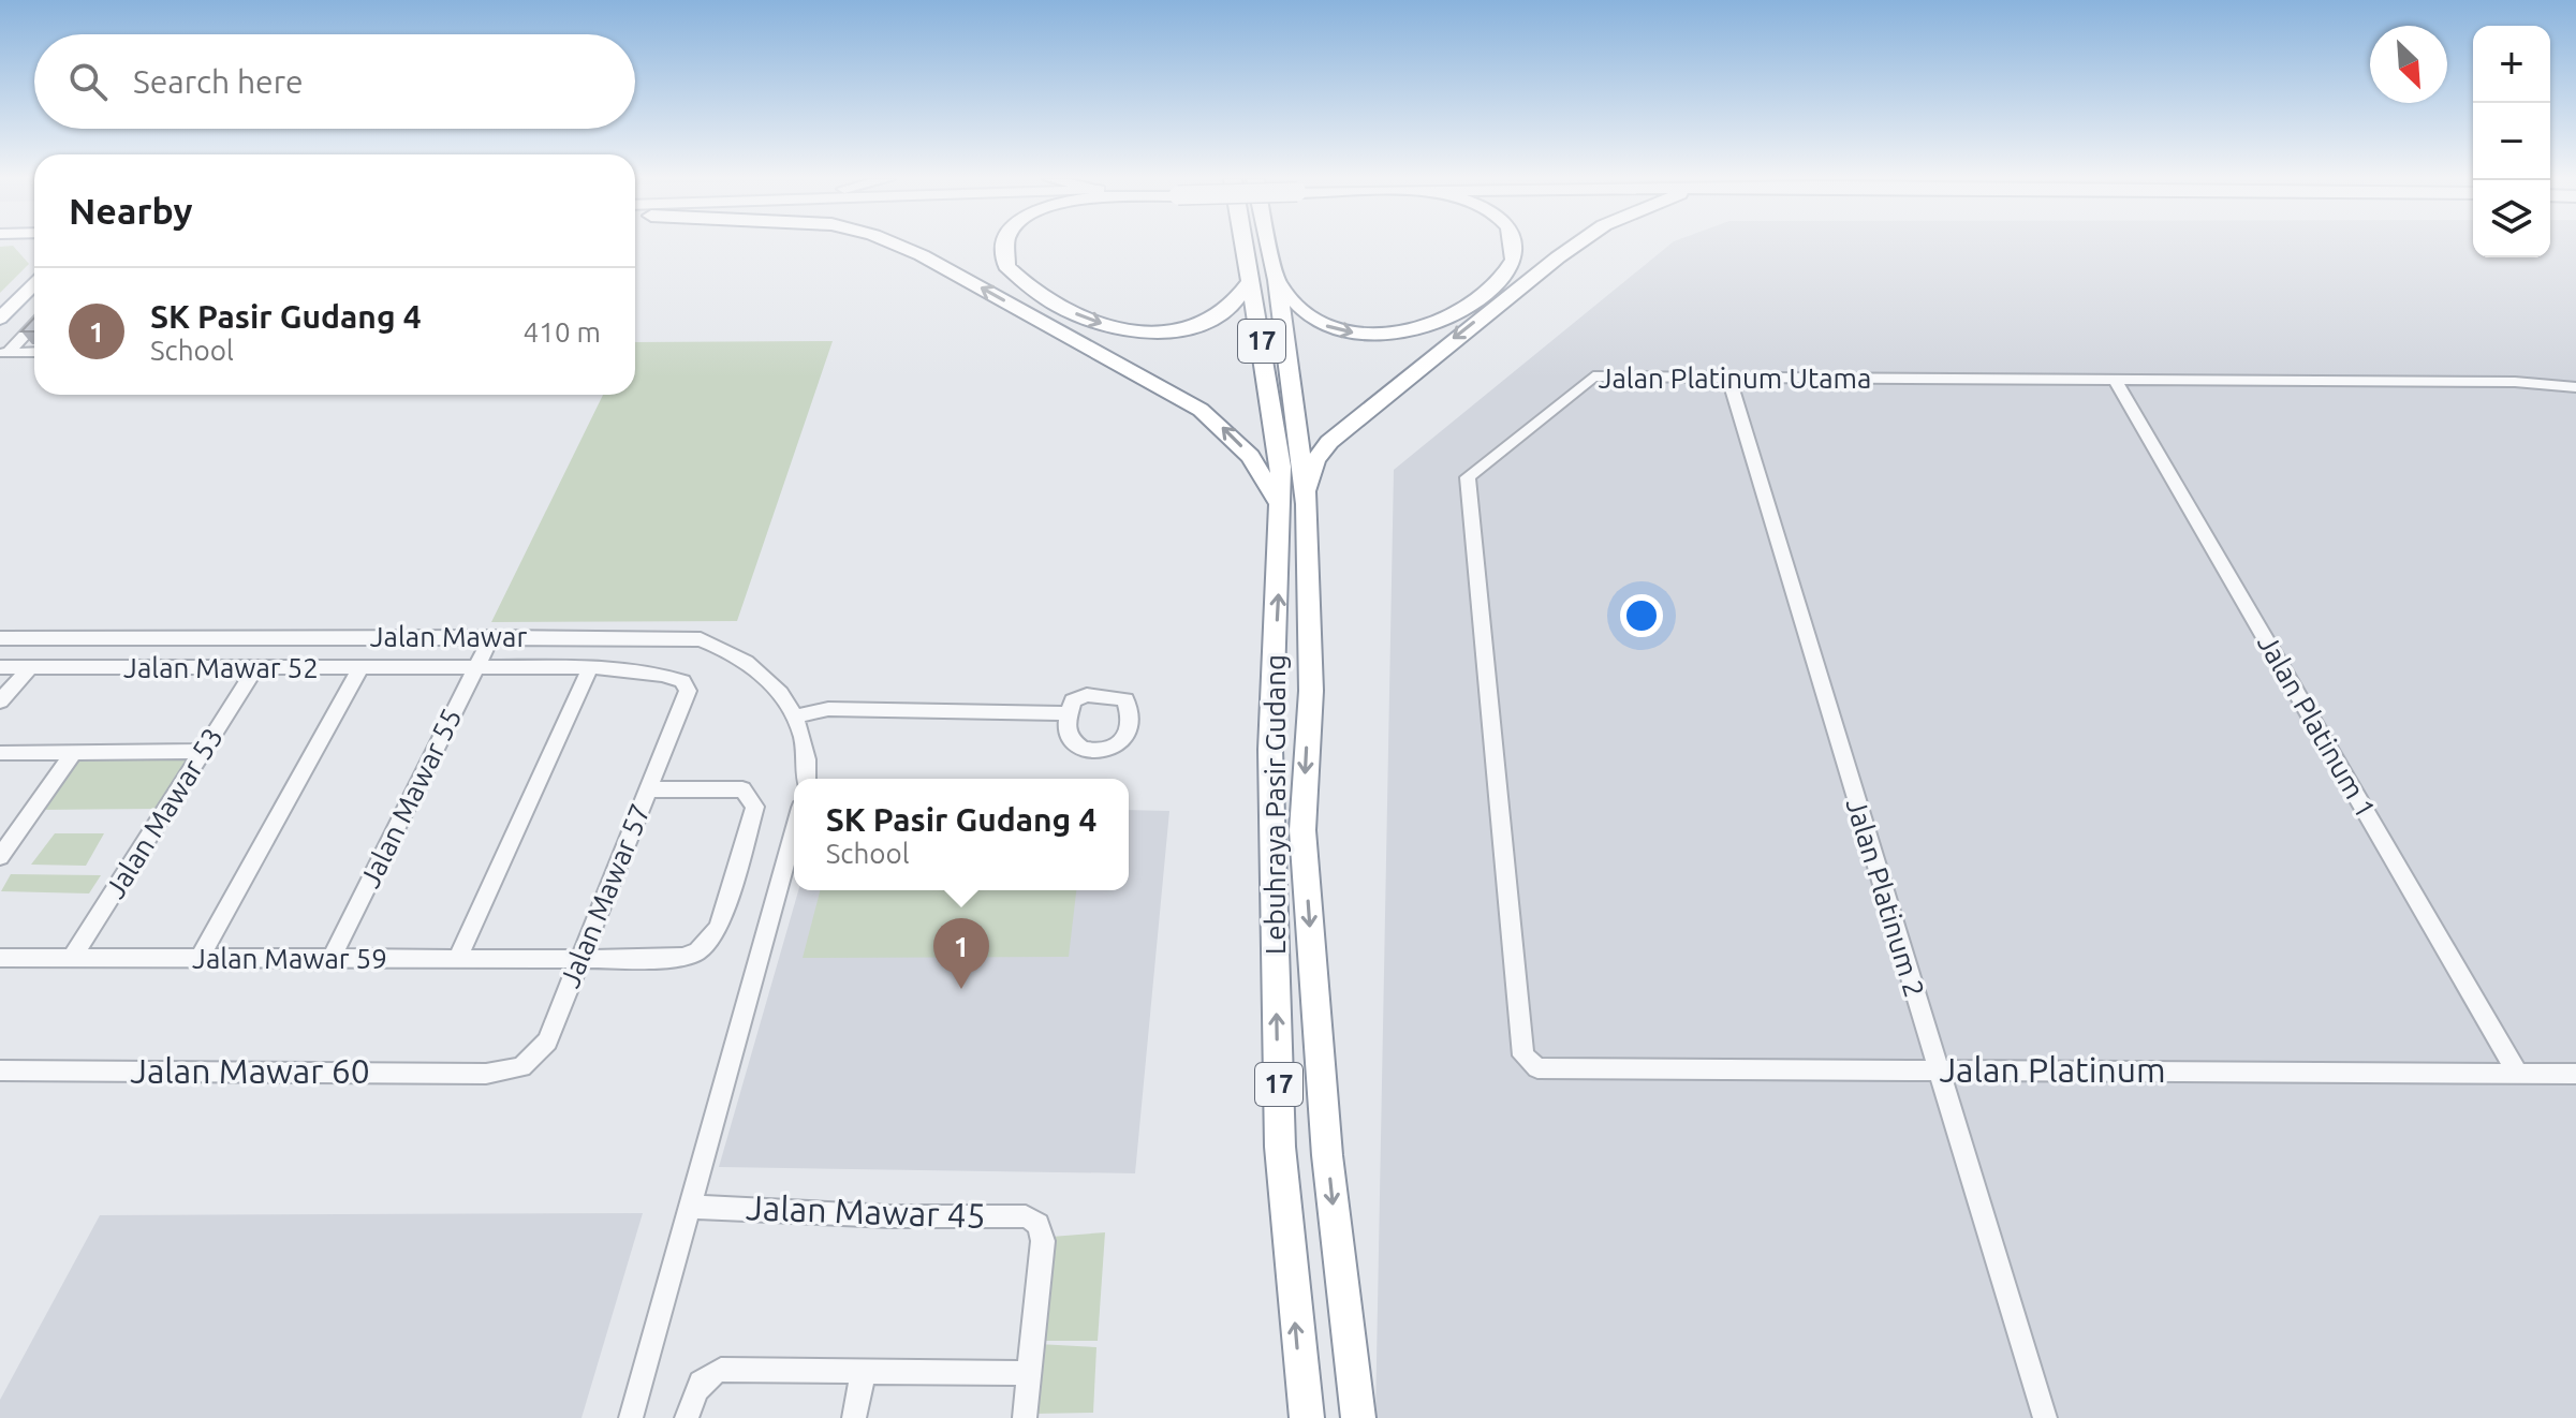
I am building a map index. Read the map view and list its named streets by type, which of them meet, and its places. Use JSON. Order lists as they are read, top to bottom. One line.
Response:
{"streets":{"highway":["17","Lebuhraya Pasir Gudang"],"street":["Jalan Platinum Utama","Jalan Mawar","Jalan Mawar 52","Jalan Platinum 1","Jalan Mawar 55","Jalan Mawar 53","Jalan Mawar 57","Jalan Platinum 2","Jalan Mawar 59","Jalan Platinum","Jalan Mawar 60","Jalan Mawar 45"]},"crossings":[["17","Lebuhraya Pasir Gudang"],["Jalan Platinum Utama","Jalan Platinum 1"],["Jalan Platinum Utama","Jalan Platinum 2"],["Jalan Platinum Utama","Jalan Platinum"],["Jalan Mawar","Jalan Mawar 55"],["Jalan Mawar 52","Jalan Mawar 55"],["Jalan Mawar 52","Jalan Mawar 53"],["Jalan Mawar 52","Jalan Mawar 57"],["Jalan Platinum 1","Jalan Platinum"],["Jalan Mawar 55","Jalan Mawar 59"],["Jalan Mawar 53","Jalan Mawar 59"],["Jalan Mawar 57","Jalan Mawar 59"],["Jalan Mawar 57","Jalan Mawar 60"],["Jalan Platinum 2","Jalan Platinum"]],"north":"bottom right","page":{"map_buttons":["+","−"],"search":"Search here","heading":"Nearby","list":[{"mark":"1","name":"SK Pasir Gudang 4","note":"School","value":"410 m"}],"popup":["SK Pasir Gudang 4","School"],"pins":"1"}}
